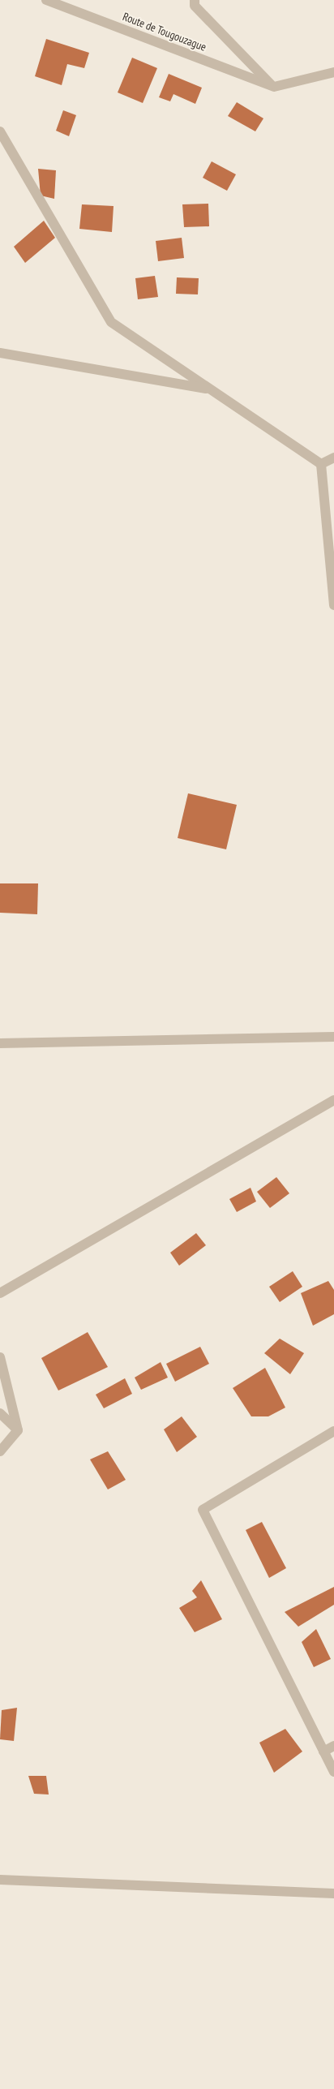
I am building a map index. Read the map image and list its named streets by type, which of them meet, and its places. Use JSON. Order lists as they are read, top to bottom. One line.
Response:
{"streets":{"street":["Route de Tougouzague"]}}
